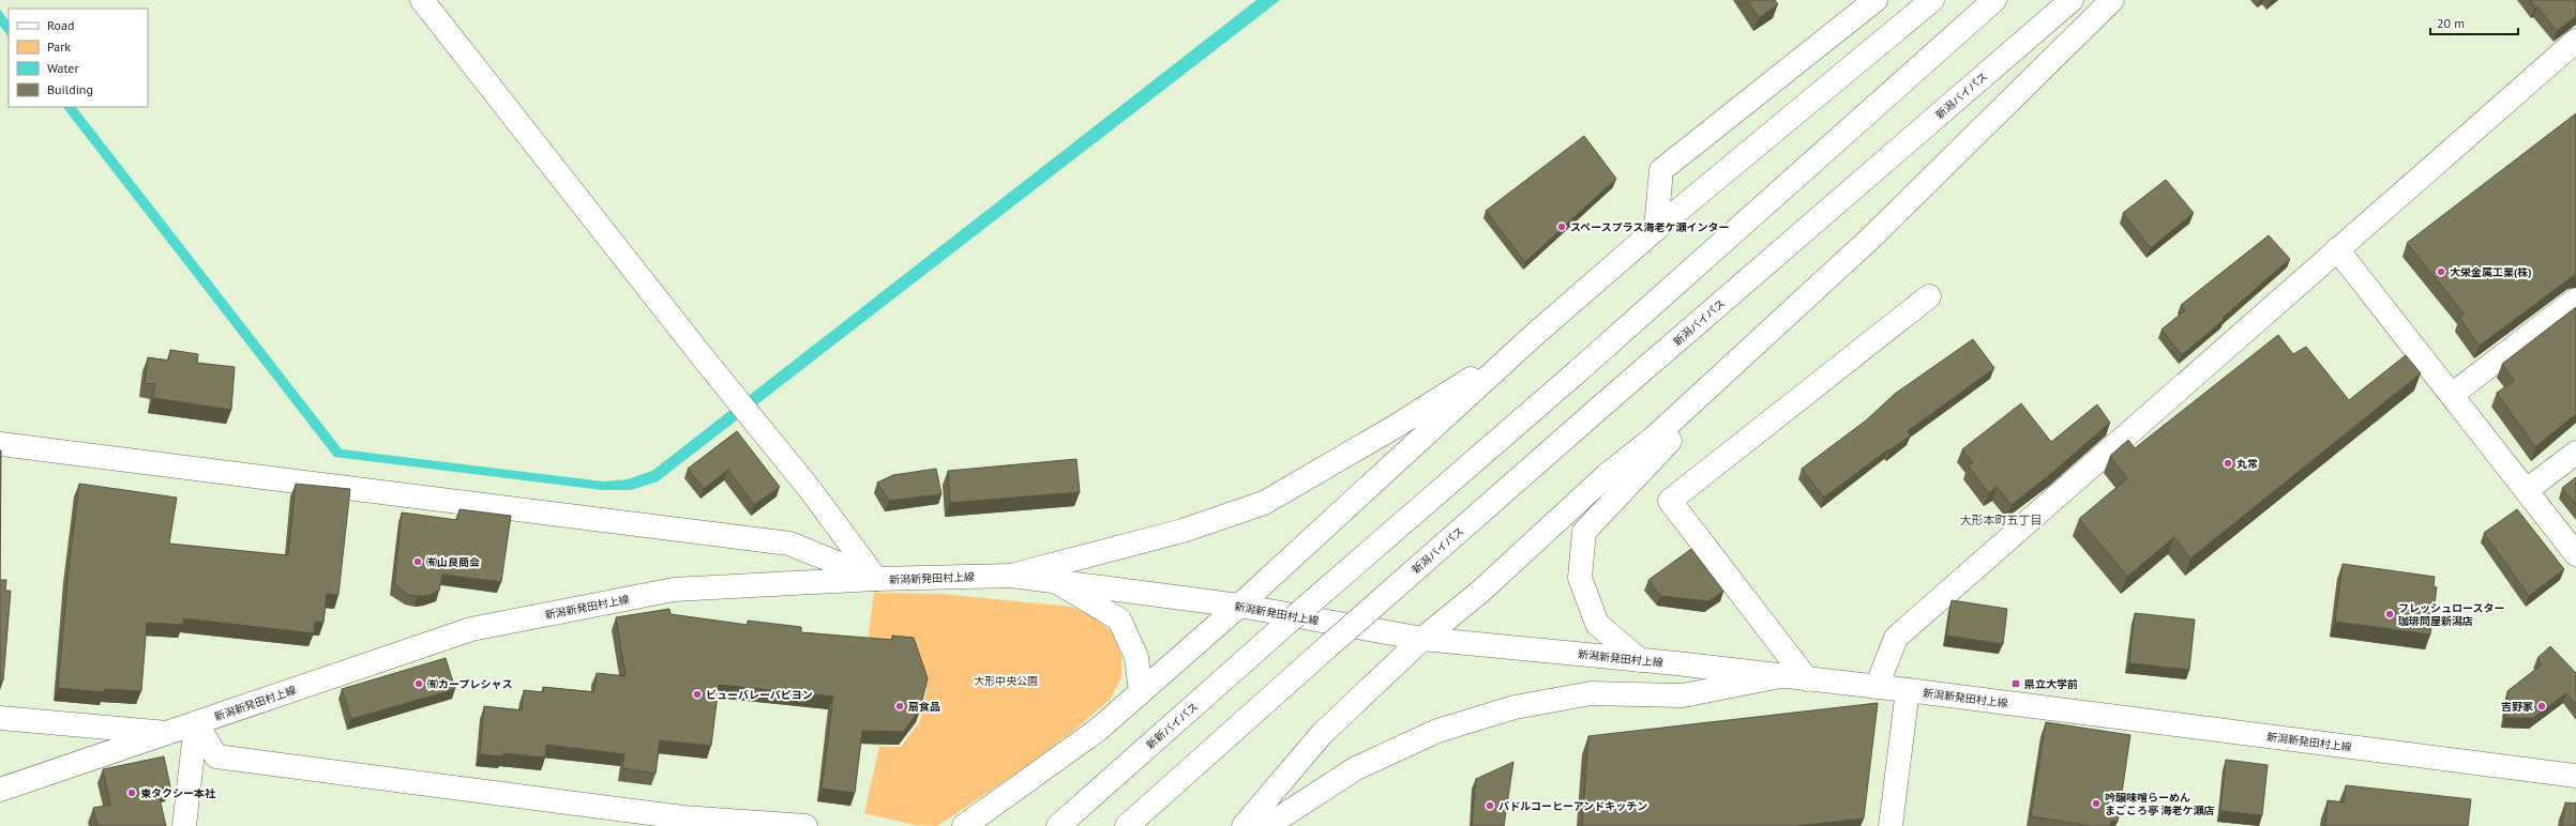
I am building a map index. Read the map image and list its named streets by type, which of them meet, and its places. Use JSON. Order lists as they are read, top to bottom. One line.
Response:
{"streets":{"main road":["新潟バイパス","新潟新発田村上線","新新バイパス"]},"districts":["大形本町五丁目"],"parks":["大形中央公園"],"places":{"other":["スペースプラス海老ケ瀬インター","大栄金属工業(株)","丸常","㈲山良商会","フレッシュロースター 珈琲問屋新潟店","㈲カープレシャス","ビューバレーパピヨン","扇食品","吉野家","東タクシー本社","吟醸味噌らーめん まごころ亭 海老ケ瀬店","パドルコーヒーアンドキッチン"],"transit":["県立大学前"]},"legend":["Road","Park","Water","Building"],"scale_bar":"20 m"}
